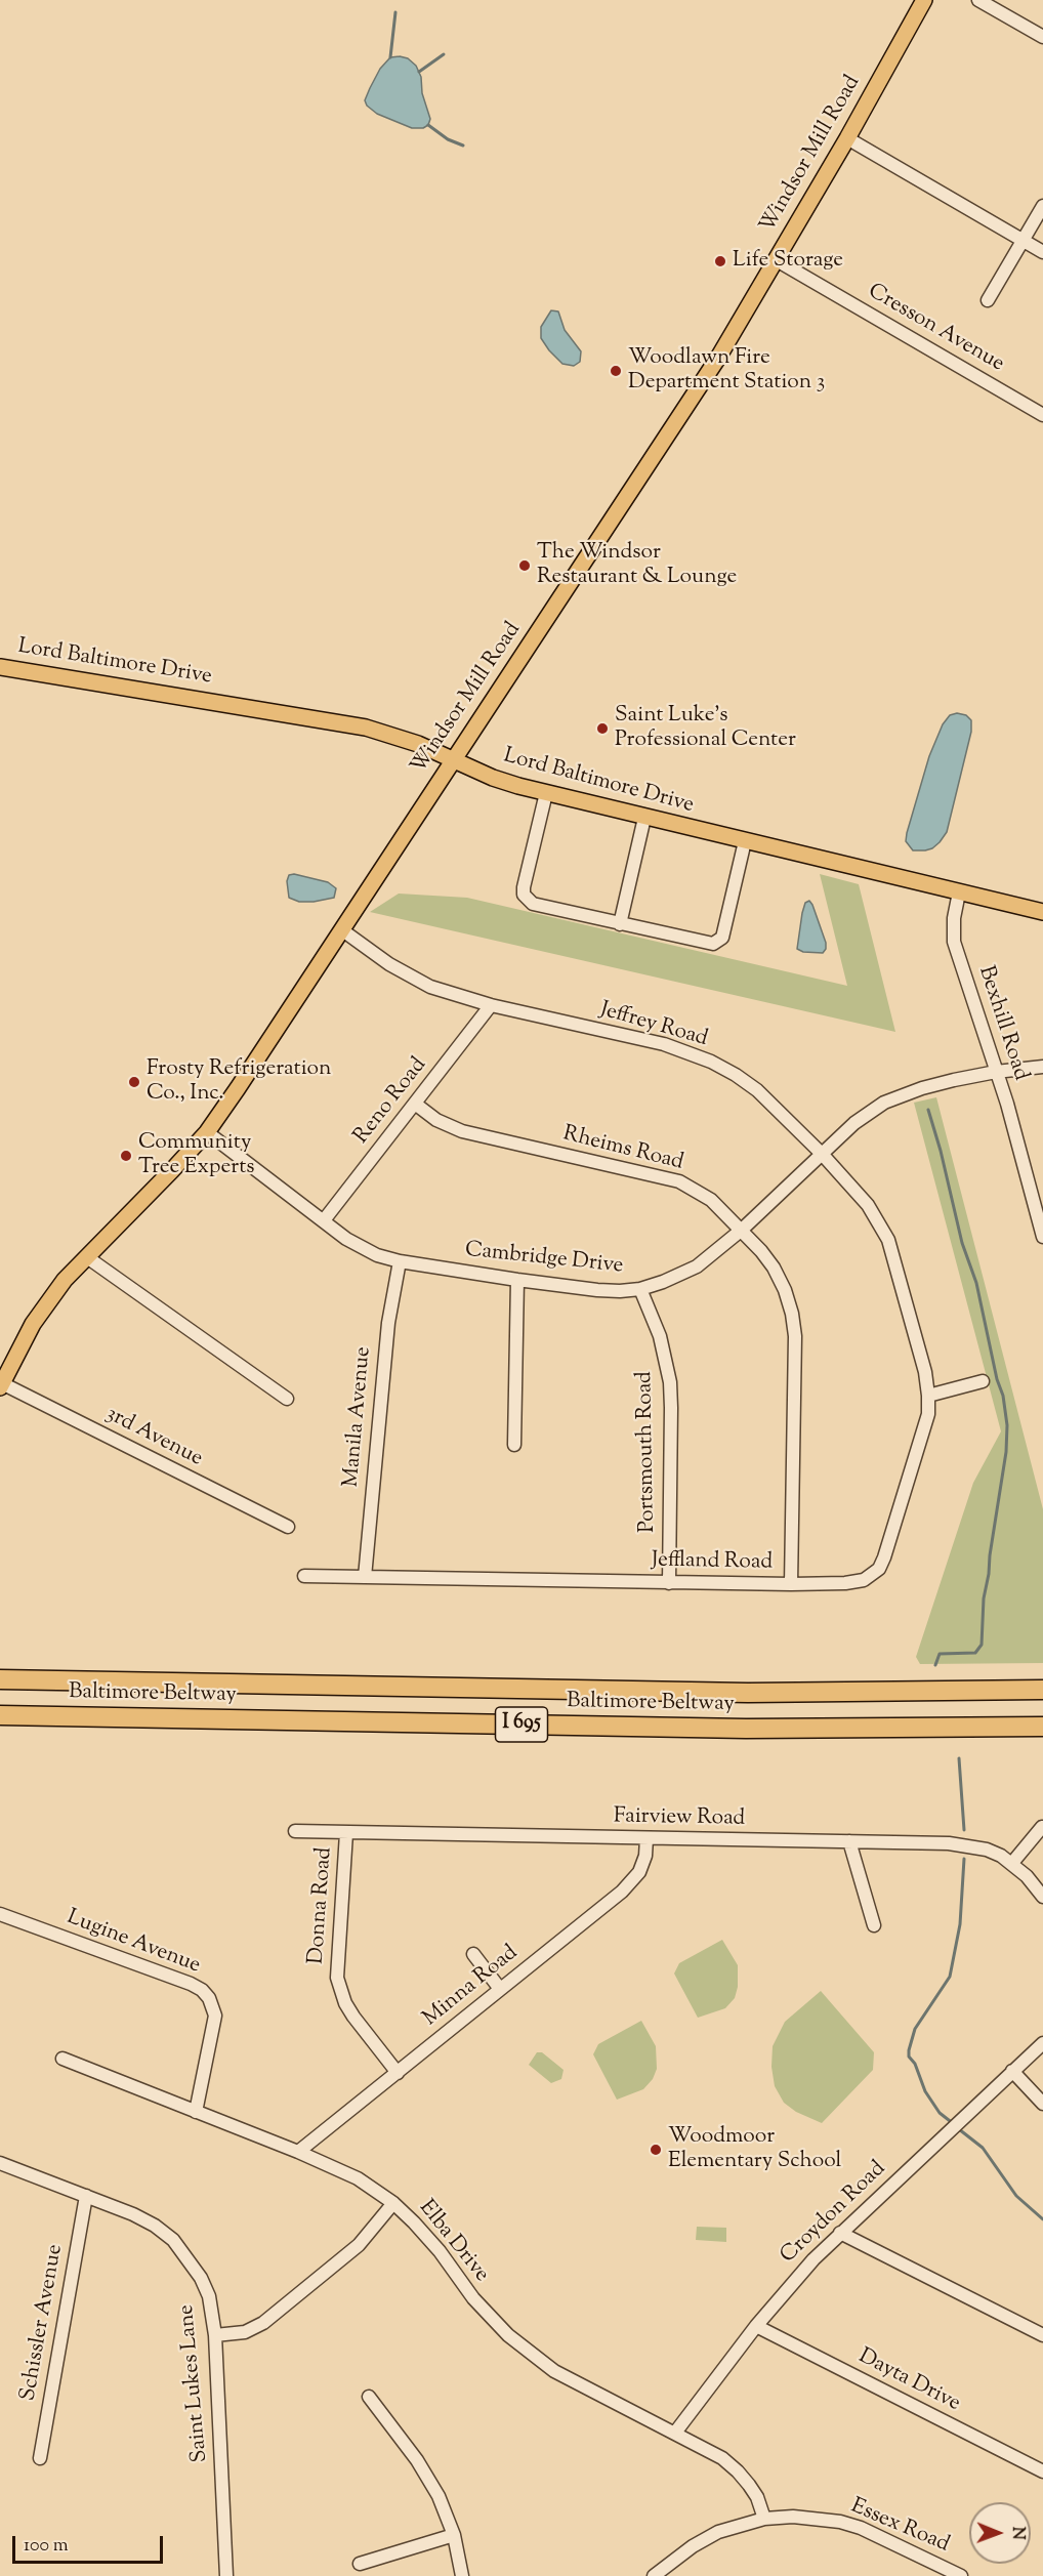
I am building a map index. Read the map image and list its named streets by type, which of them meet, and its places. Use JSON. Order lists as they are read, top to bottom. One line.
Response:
{"streets":{"highway":["Baltimore Beltway","I 695"],"main road":["Windsor Mill Road","Lord Baltimore Drive"],"street":["Cresson Avenue","Bexhill Road","Jeffrey Road","Reno Road","Rheims Road","Cambridge Drive","Manila Avenue","3rd Avenue","Portsmouth Road","Jeffland Road","Fairview Road","Donna Road","Lugine Avenue","Minna Road","Croydon Road","Elba Drive","Schissler Avenue","Dayta Drive","Saint Lukes Lane","Essex Road"]},"crossings":[["Windsor Mill Road","Cresson Avenue"],["Windsor Mill Road","Lord Baltimore Drive"],["Windsor Mill Road","Jeffrey Road"],["Windsor Mill Road","Cambridge Drive"],["Windsor Mill Road","3rd Avenue"],["Lord Baltimore Drive","Bexhill Road"],["Bexhill Road","Cambridge Drive"],["Jeffrey Road","Reno Road"],["Jeffrey Road","Cambridge Drive"],["Jeffrey Road","Jeffland Road"],["Reno Road","Rheims Road"],["Reno Road","Cambridge Drive"],["Rheims Road","Cambridge Drive"],["Rheims Road","Jeffland Road"],["Cambridge Drive","Manila Avenue"],["Cambridge Drive","Portsmouth Road"],["Manila Avenue","Jeffland Road"],["Portsmouth Road","Jeffland Road"],["Fairview Road","Donna Road"],["Fairview Road","Minna Road"],["Donna Road","Minna Road"],["Lugine Avenue","Elba Drive"],["Minna Road","Elba Drive"],["Croydon Road","Elba Drive"],["Croydon Road","Dayta Drive"],["Elba Drive","Essex Road"],["Schissler Avenue","Saint Lukes Lane"]],"places":["Life Storage","Woodlawn Fire Department Station 3","The Windsor Restaurant & Lounge","Saint Luke’s Professional Center","Frosty Refrigeration Co., Inc.","Community Tree Experts","Woodmoor Elementary School"],"scale_bar":"100 m","north":"right"}
